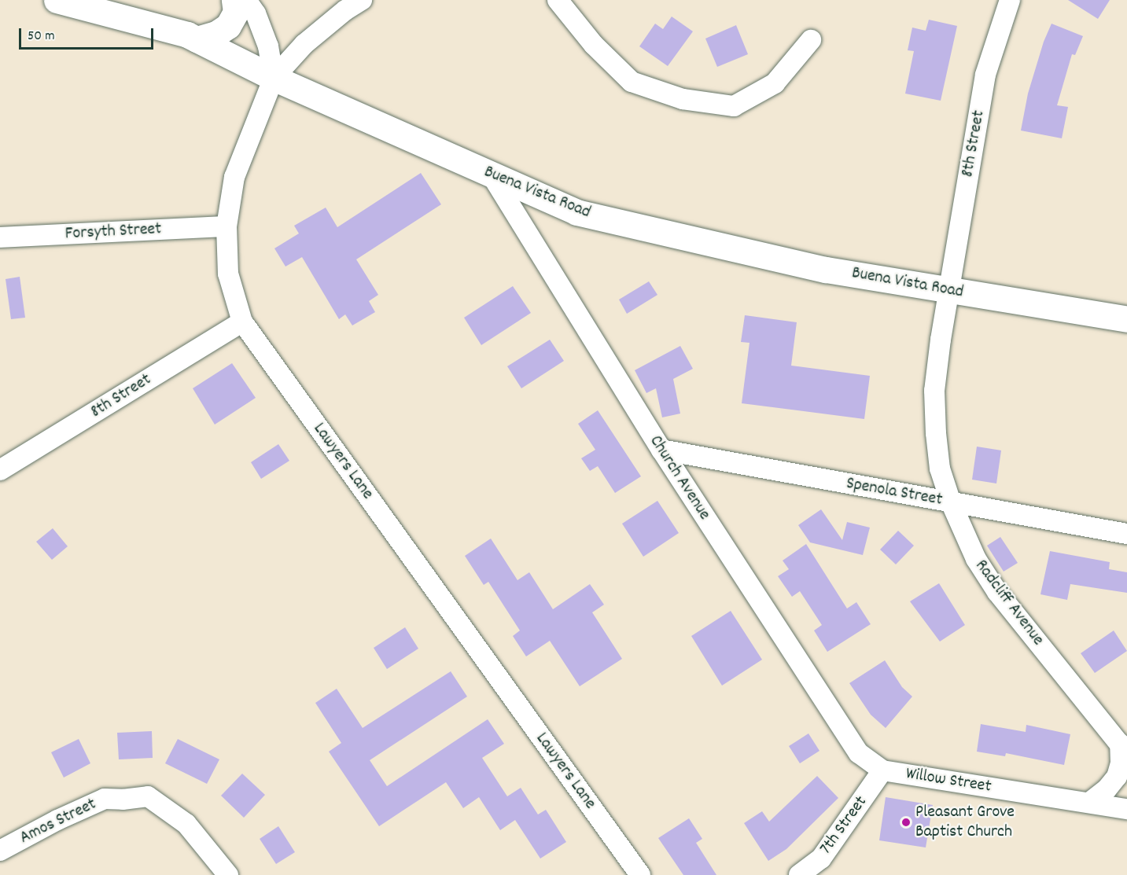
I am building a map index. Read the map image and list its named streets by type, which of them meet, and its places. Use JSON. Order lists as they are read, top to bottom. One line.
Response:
{"streets":{"main road":["Buena Vista Road"],"street":["8th Street","Forsyth Street","Lawyers Lane","Church Avenue","Spenola Street","Radcliff Avenue","Willow Street","Amos Street","7th Street"]},"crossings":[["8th Street","Buena Vista Road"],["8th Street","Lawyers Lane"],["8th Street","Radcliff Avenue"],["Buena Vista Road","Lawyers Lane"],["Buena Vista Road","Church Avenue"],["Buena Vista Road","Radcliff Avenue"],["Forsyth Street","Lawyers Lane"],["Church Avenue","Spenola Street"],["Church Avenue","Willow Street"],["Church Avenue","7th Street"],["Spenola Street","Radcliff Avenue"],["Willow Street","7th Street"]],"places":["Pleasant Grove Baptist Church"],"scale_bar":"50 m"}
